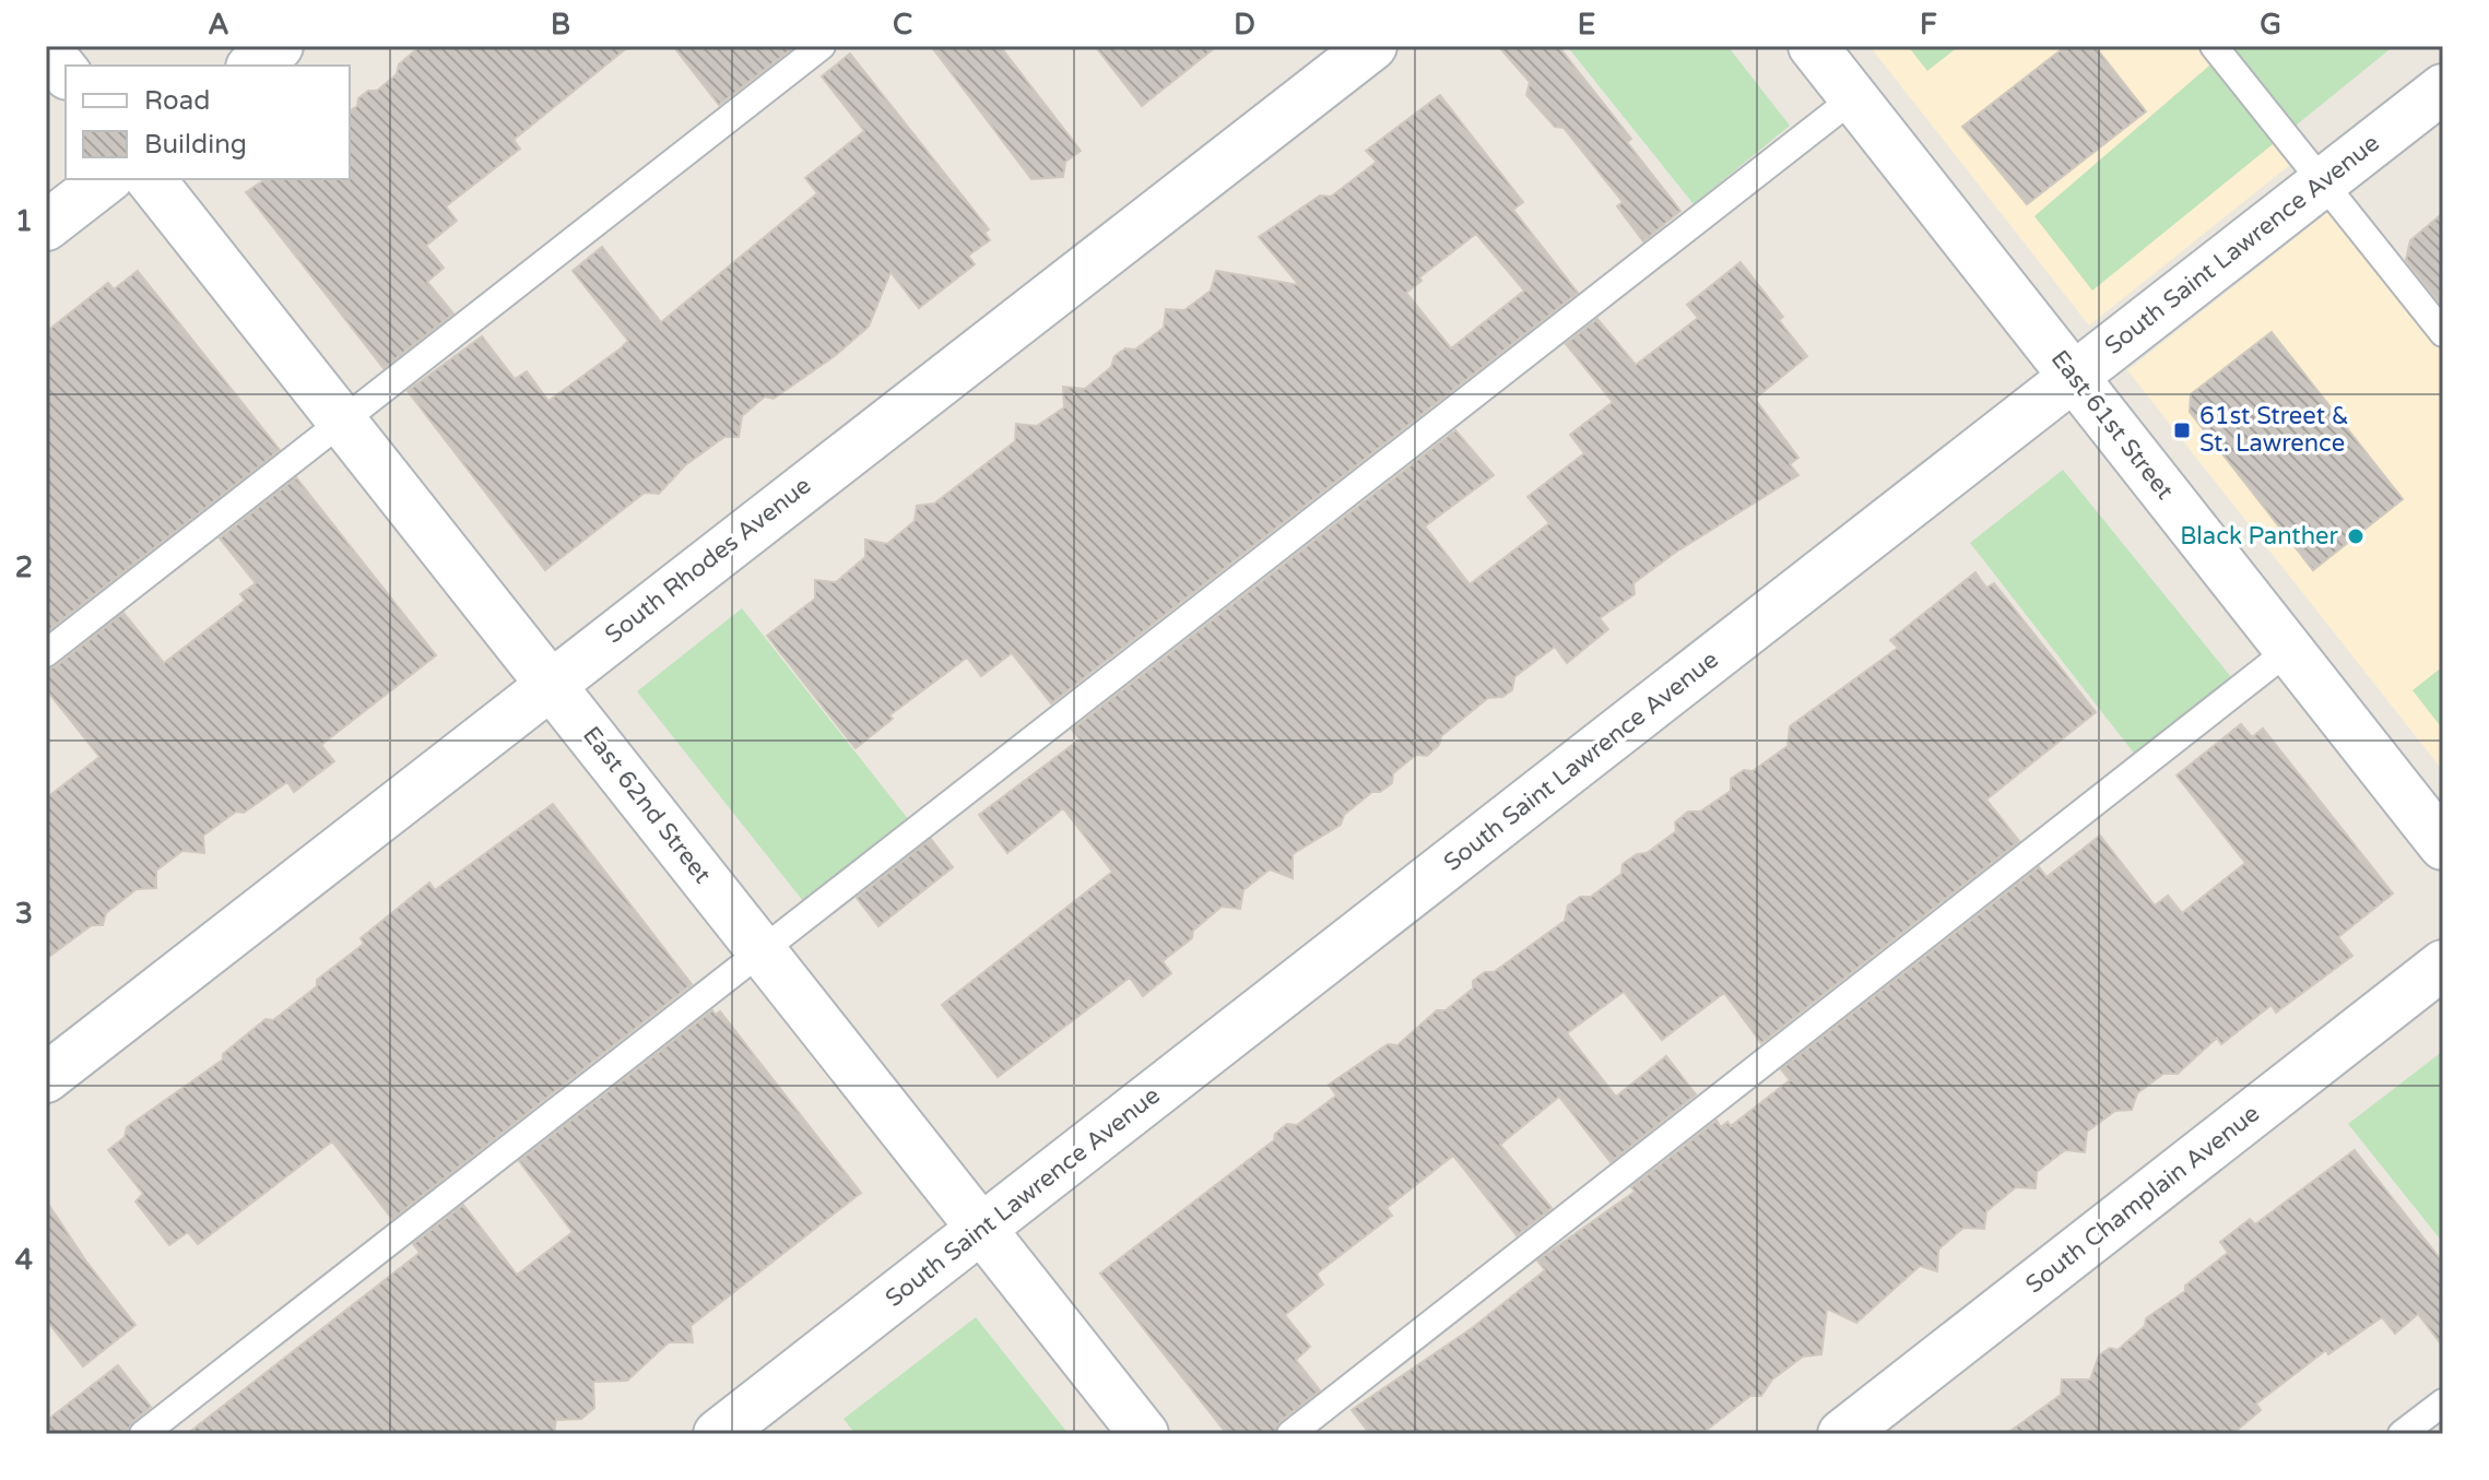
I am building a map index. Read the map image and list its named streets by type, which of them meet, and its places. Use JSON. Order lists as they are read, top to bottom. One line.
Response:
{"streets":{"street":["South Saint Lawrence Avenue","East 61st Street","South Rhodes Avenue","East 62nd Street","South Champlain Avenue"]},"crossings":[["South Saint Lawrence Avenue","East 61st Street"],["South Saint Lawrence Avenue","East 62nd Street"],["South Rhodes Avenue","East 62nd Street"]],"places":{"transit":["61st Street & St. Lawrence"],"other":["Black Panther"]},"legend":["Road","Building"],"grid":{"columns":["A","B","C","D","E","F","G"],"rows":["1","2","3","4"]}}
